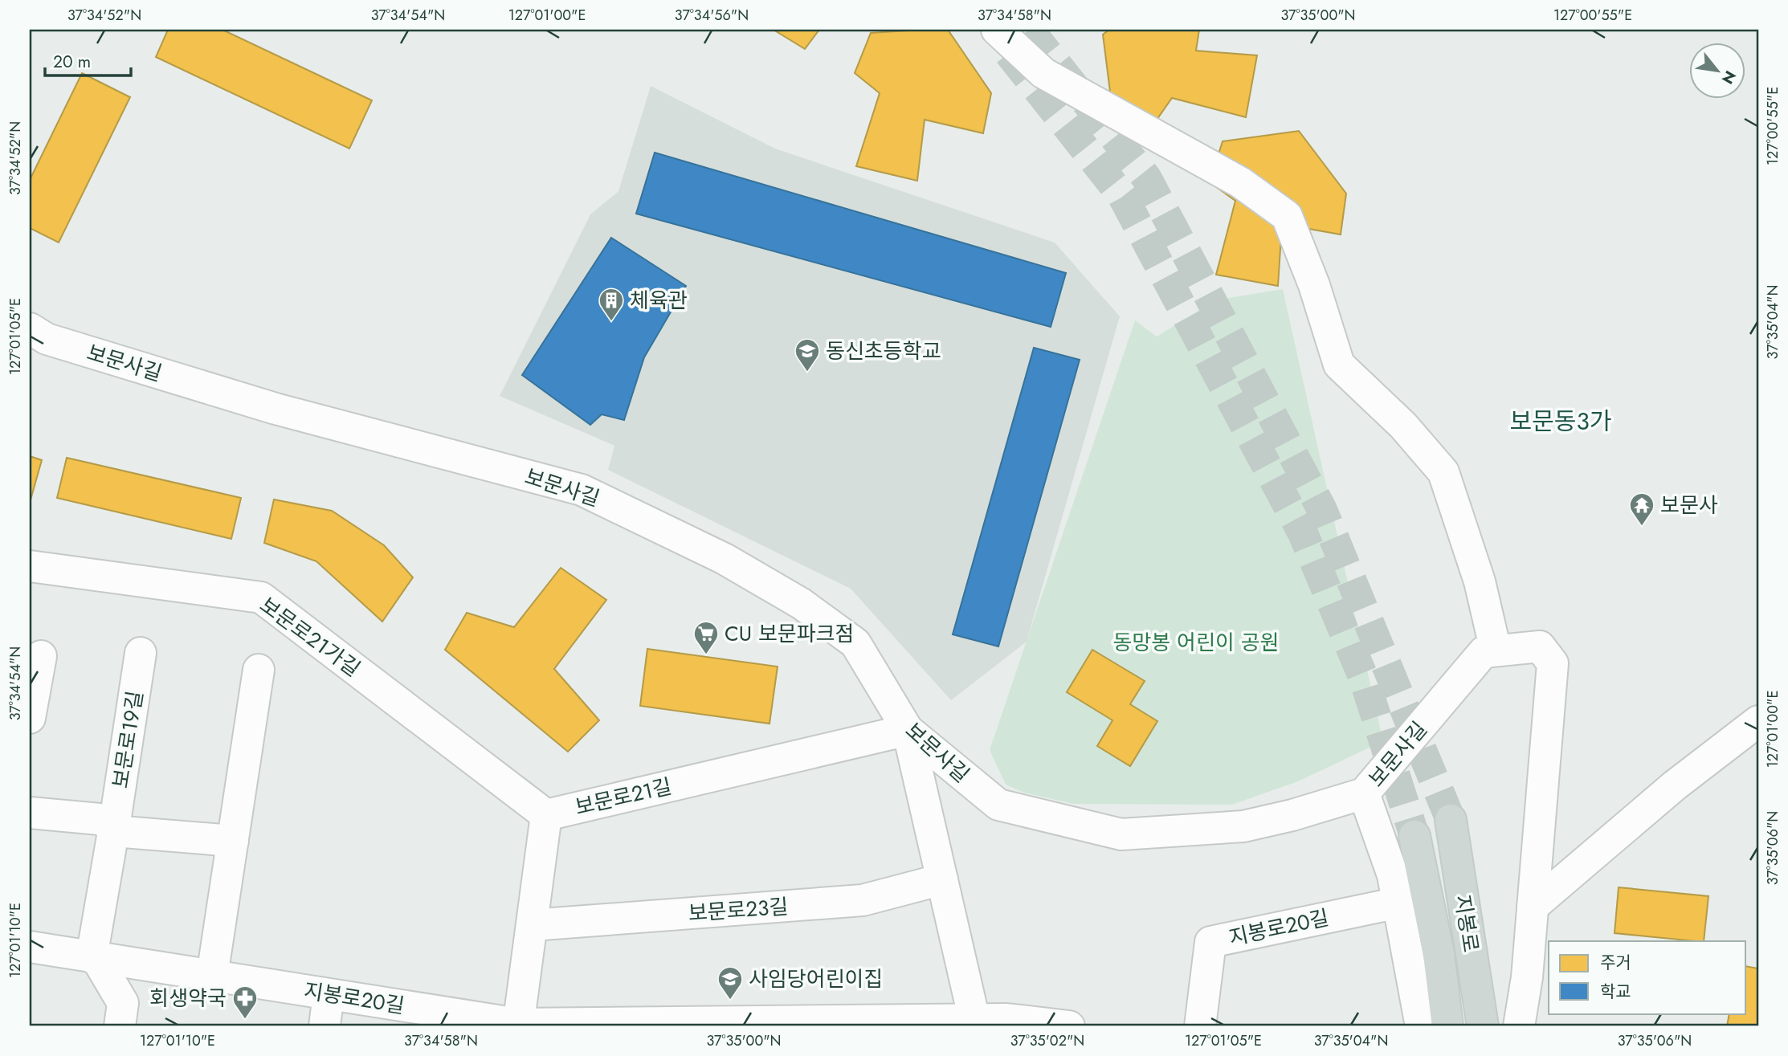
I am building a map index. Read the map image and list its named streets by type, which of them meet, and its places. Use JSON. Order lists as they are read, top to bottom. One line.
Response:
{"streets":{"main road":["지봉로"],"street":["보문사길","보문로21가길","보문로19길","보문로21길","보문로23길","지봉로20길"]},"crossings":[["보문사길","보문로21길"],["보문로21가길","보문로21길"],["보문로19길","지봉로20길"],["보문로21길","보문로23길"],["보문로21길","지봉로20길"]],"districts":["보문동3가"],"parks":["동망봉 어린이 공원"],"places":{"building":["체육관"],"school or university":["동신초등학교","사임당어린이집"],"temple":["보문사"],"supermarket":["CU 보문파크점"],"pharmacy":["회생약국"]},"legend":["주거","학교"],"scale_bar":"20 m","north":"bottom right","coordinates":["37°34'52\"N","37°34'54\"N","127°01'00\"E","37°34'56\"N","37°34'58\"N","37°35'00\"N","127°00'55\"E","37°35'04\"N","127°01'05\"E","37°35'06\"N","127°01'10\"E","37°35'02\"N"]}
